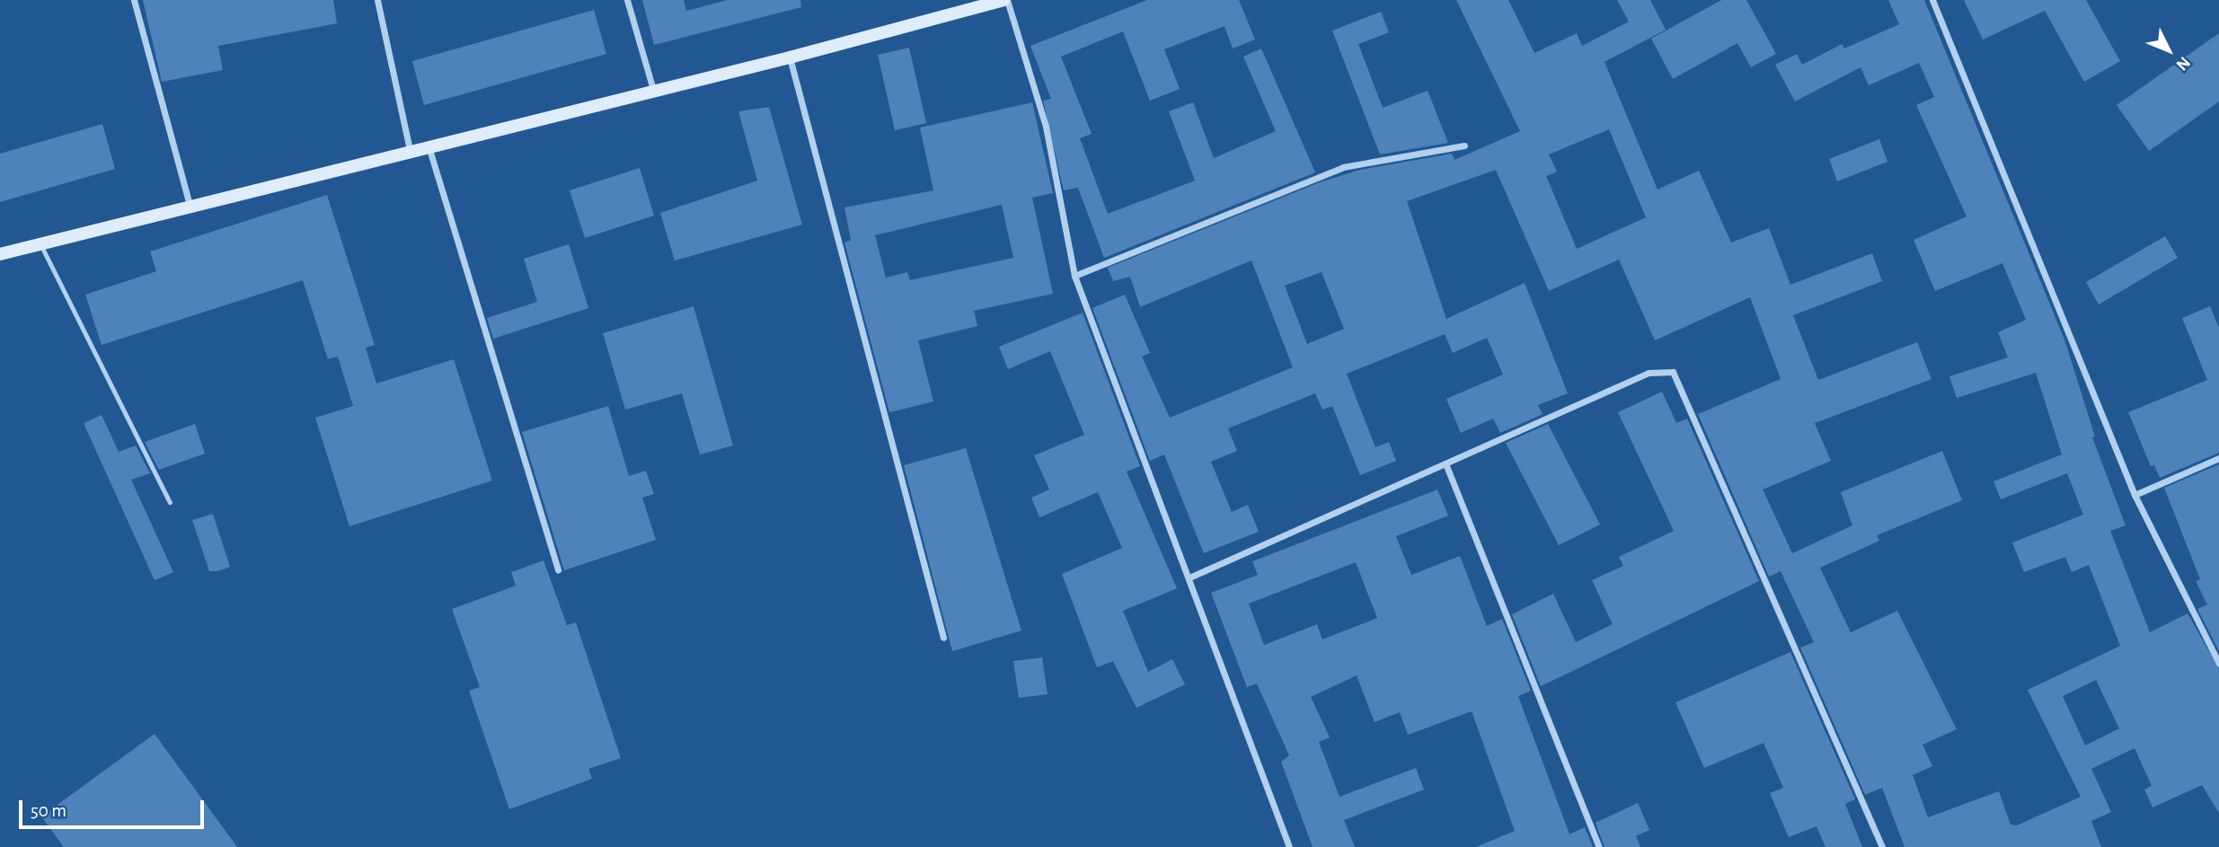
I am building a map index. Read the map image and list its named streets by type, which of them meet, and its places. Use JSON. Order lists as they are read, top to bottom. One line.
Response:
{"scale_bar":"50 m","north":"bottom right"}
